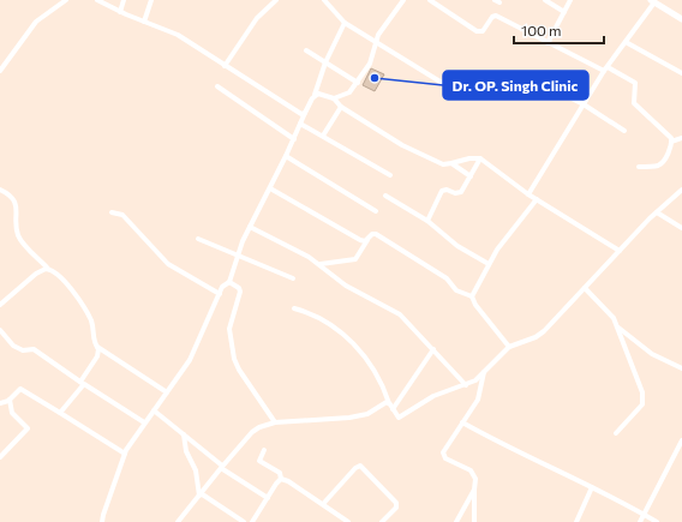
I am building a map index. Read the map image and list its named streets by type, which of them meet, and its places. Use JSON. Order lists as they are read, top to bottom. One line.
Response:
{"places":["Dr. OP. Singh Clinic"],"scale_bar":"100 m"}
